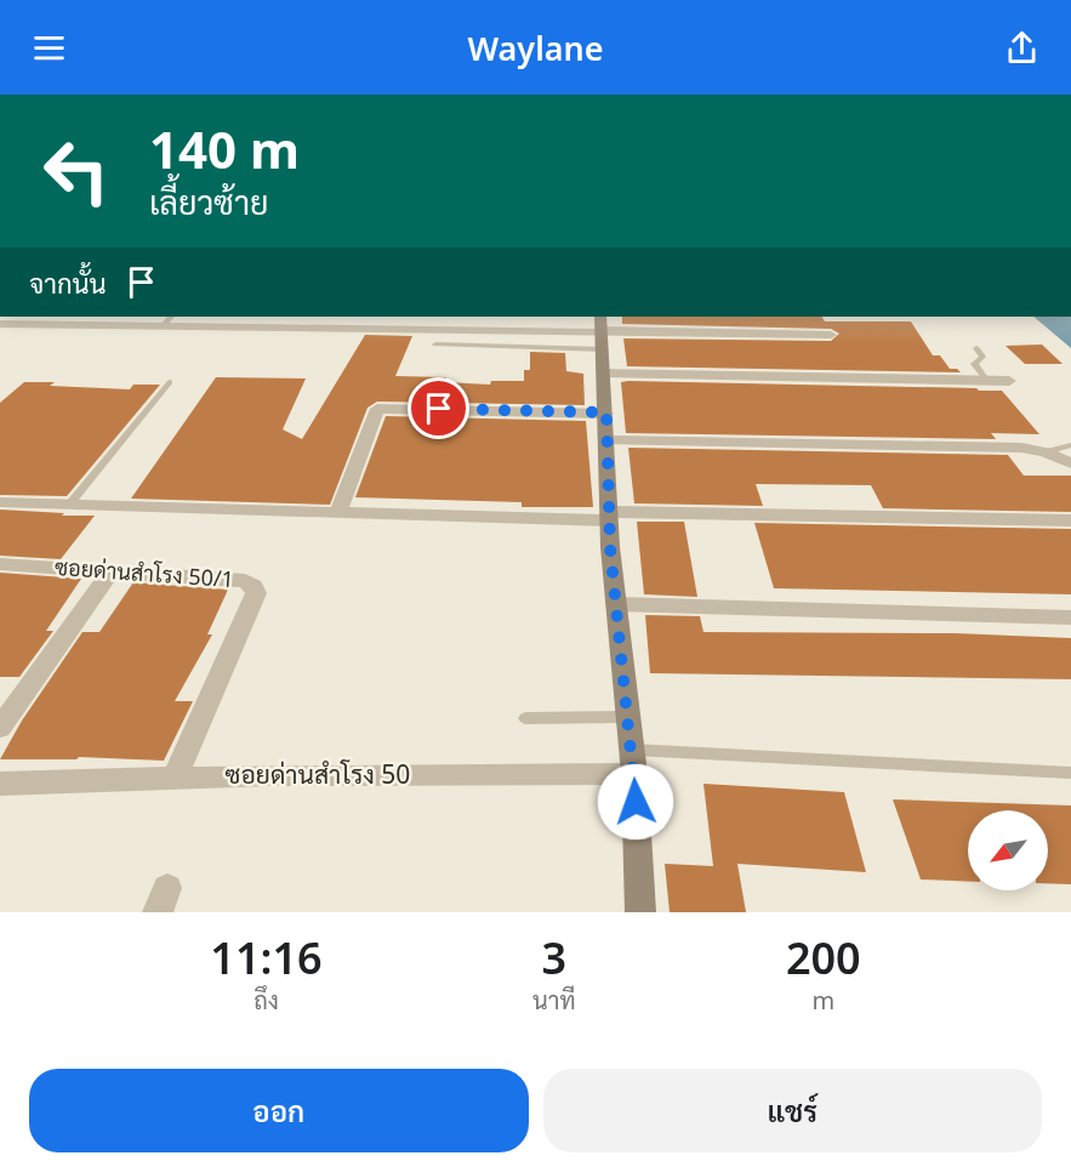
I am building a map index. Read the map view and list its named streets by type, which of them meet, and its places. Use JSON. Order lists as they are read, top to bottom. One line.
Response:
{"streets":{"street":["ซอยด่านสำโรง 50/1","ซอยด่านสำโรง 50"]},"crossings":[["ซอยด่านสำโรง 50/1","ซอยด่านสำโรง 50"]],"north":"bottom left","page":{"header":"Waylane","turn":["140 m","เลี้ยวซ้าย"],"then":"จากนั้น","eta":["11:16","ถึง","3","นาที","200","m"],"buttons":["ออก","แชร์"]}}
